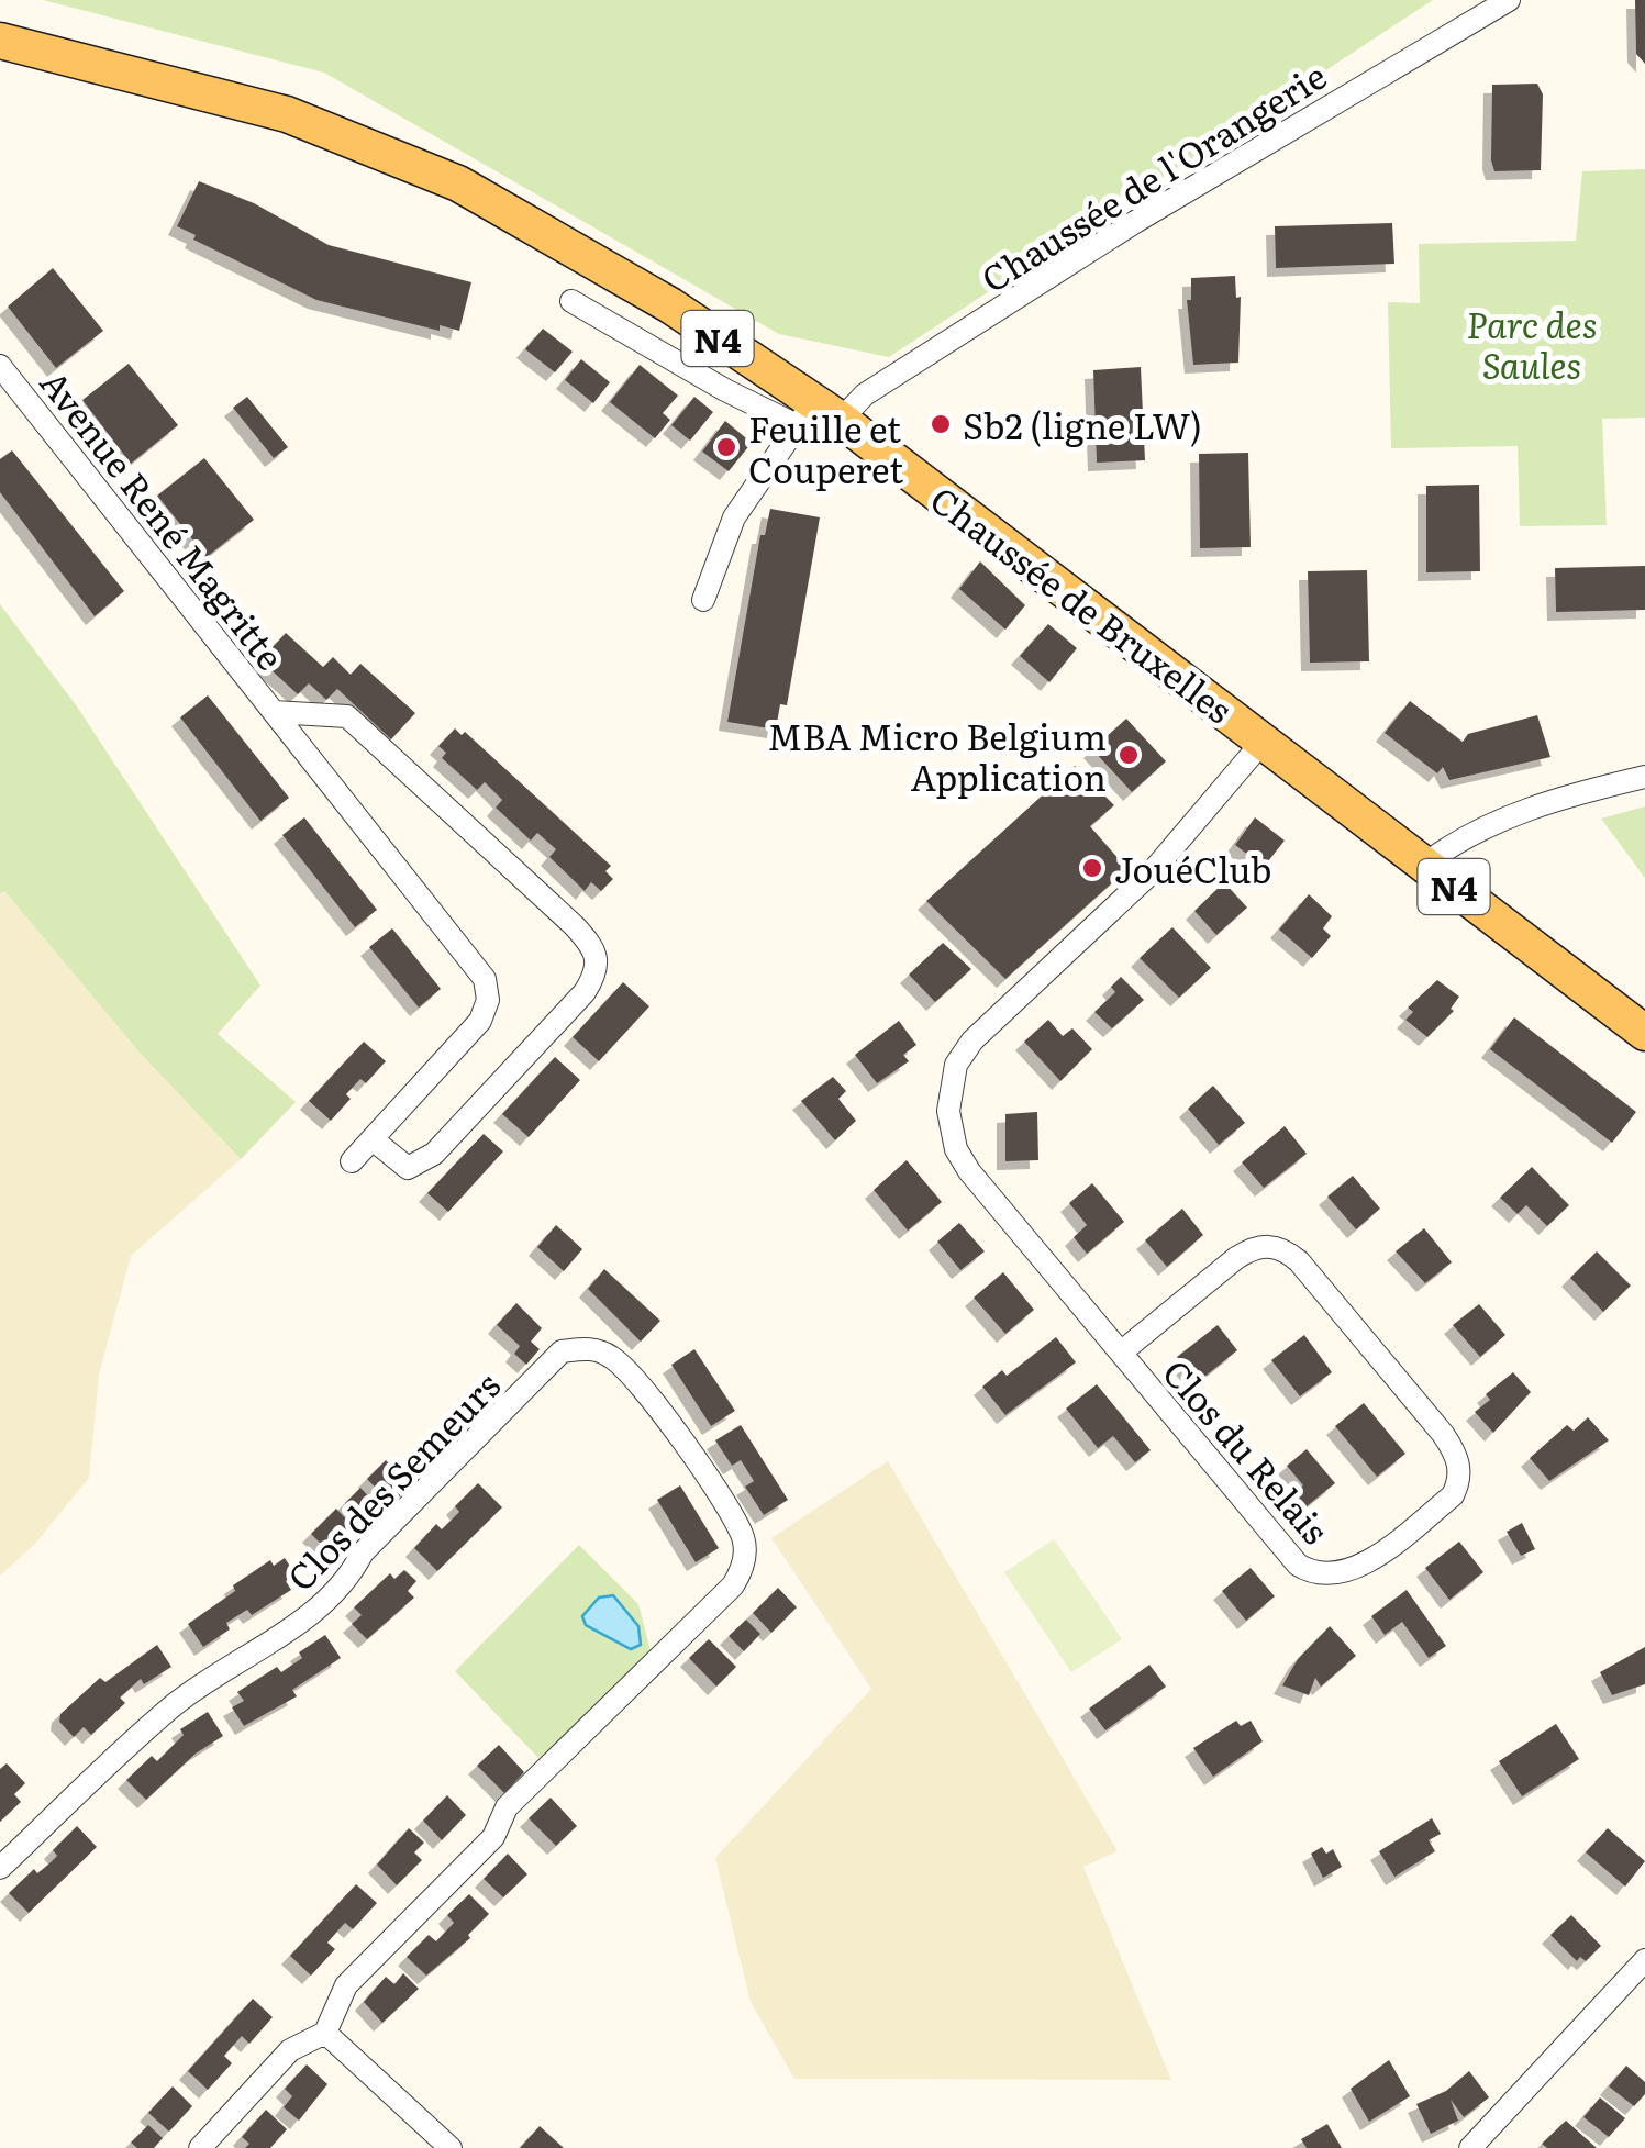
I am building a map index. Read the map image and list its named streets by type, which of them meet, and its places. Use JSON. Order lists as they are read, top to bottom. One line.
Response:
{"streets":{"main road":["N4","Chaussée de Bruxelles"],"street":["Chaussée de l'Orangerie","Avenue René Magritte","Clos du Relais","Clos des Semeurs"]},"crossings":[["Chaussée de l'Orangerie","Chaussée de Bruxelles"],["Chaussée de Bruxelles","Clos du Relais"]],"parks":["Parc des Saules"],"places":["Sb2 (ligne LW)","Feuille et Couperet","MBA Micro Belgium Application","JouéClub"]}
